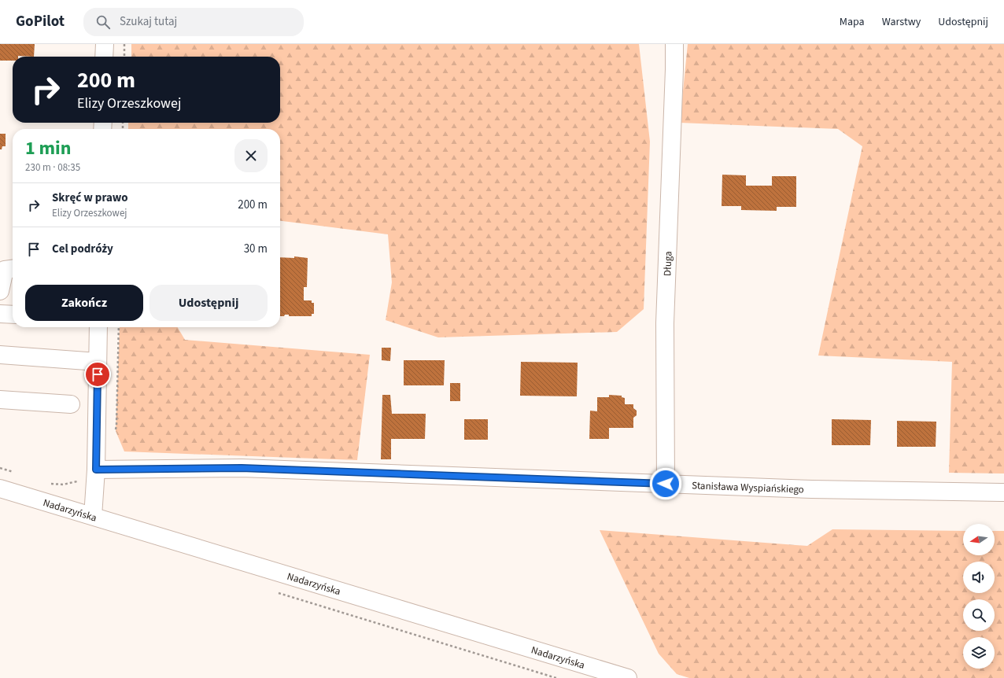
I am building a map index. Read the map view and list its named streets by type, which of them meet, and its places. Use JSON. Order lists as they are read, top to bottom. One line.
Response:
{"streets":{"street":["Długa","Stanisława Wyspiańskiego","Nadarzyńska"]},"crossings":[["Długa","Stanisława Wyspiańskiego"]],"north":"left","page":{"header":"GoPilot","search":"Szukaj tutaj","nav":["Mapa","Warstwy","Udostępnij"],"turn":["200 m","Elizy Orzeszkowej"],"heading":["1 min","230 m · 08:35"],"list":[{"name":"Skręć w prawo","note":"Elizy Orzeszkowej","value":"200 m"},{"name":"Cel podróży","value":"30 m"}],"buttons":["Zakończ","Udostępnij"]}}
